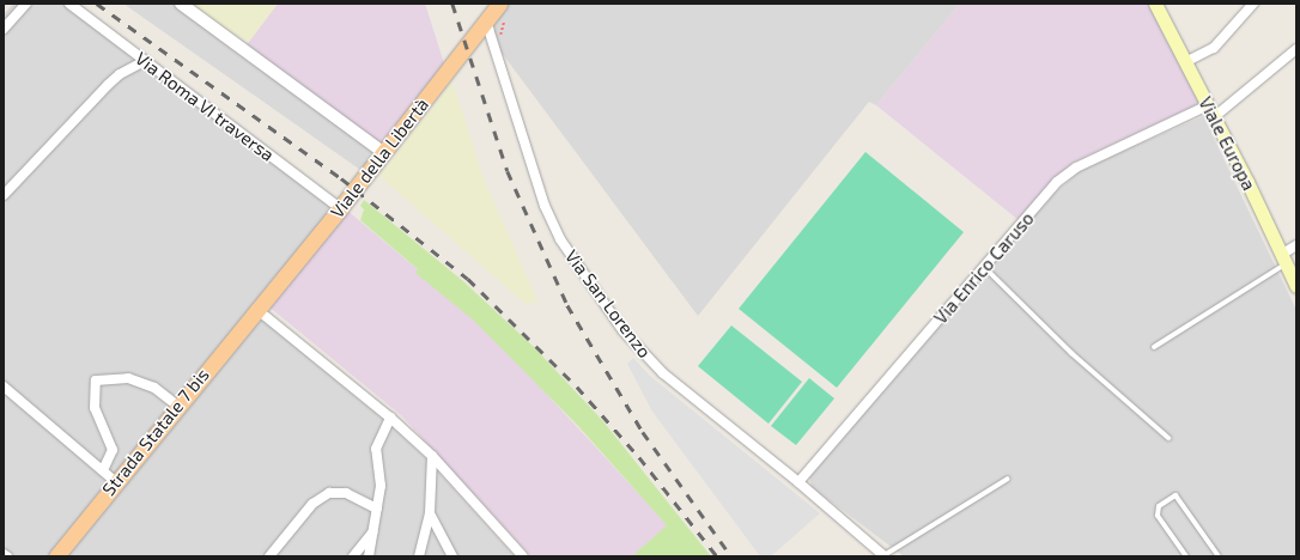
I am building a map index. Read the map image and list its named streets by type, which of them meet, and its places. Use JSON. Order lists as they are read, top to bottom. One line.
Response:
{"streets":{"main road":["Viale Europa","Viale della Libertà","Strada Statale 7 bis"],"street":["Via Roma VI traversa","Via Enrico Caruso","Via San Lorenzo"]},"crossings":[["Via Roma VI traversa","Viale della Libertà"],["Viale Europa","Via Enrico Caruso"],["Viale della Libertà","Strada Statale 7 bis"],["Via Enrico Caruso","Via San Lorenzo"]]}
